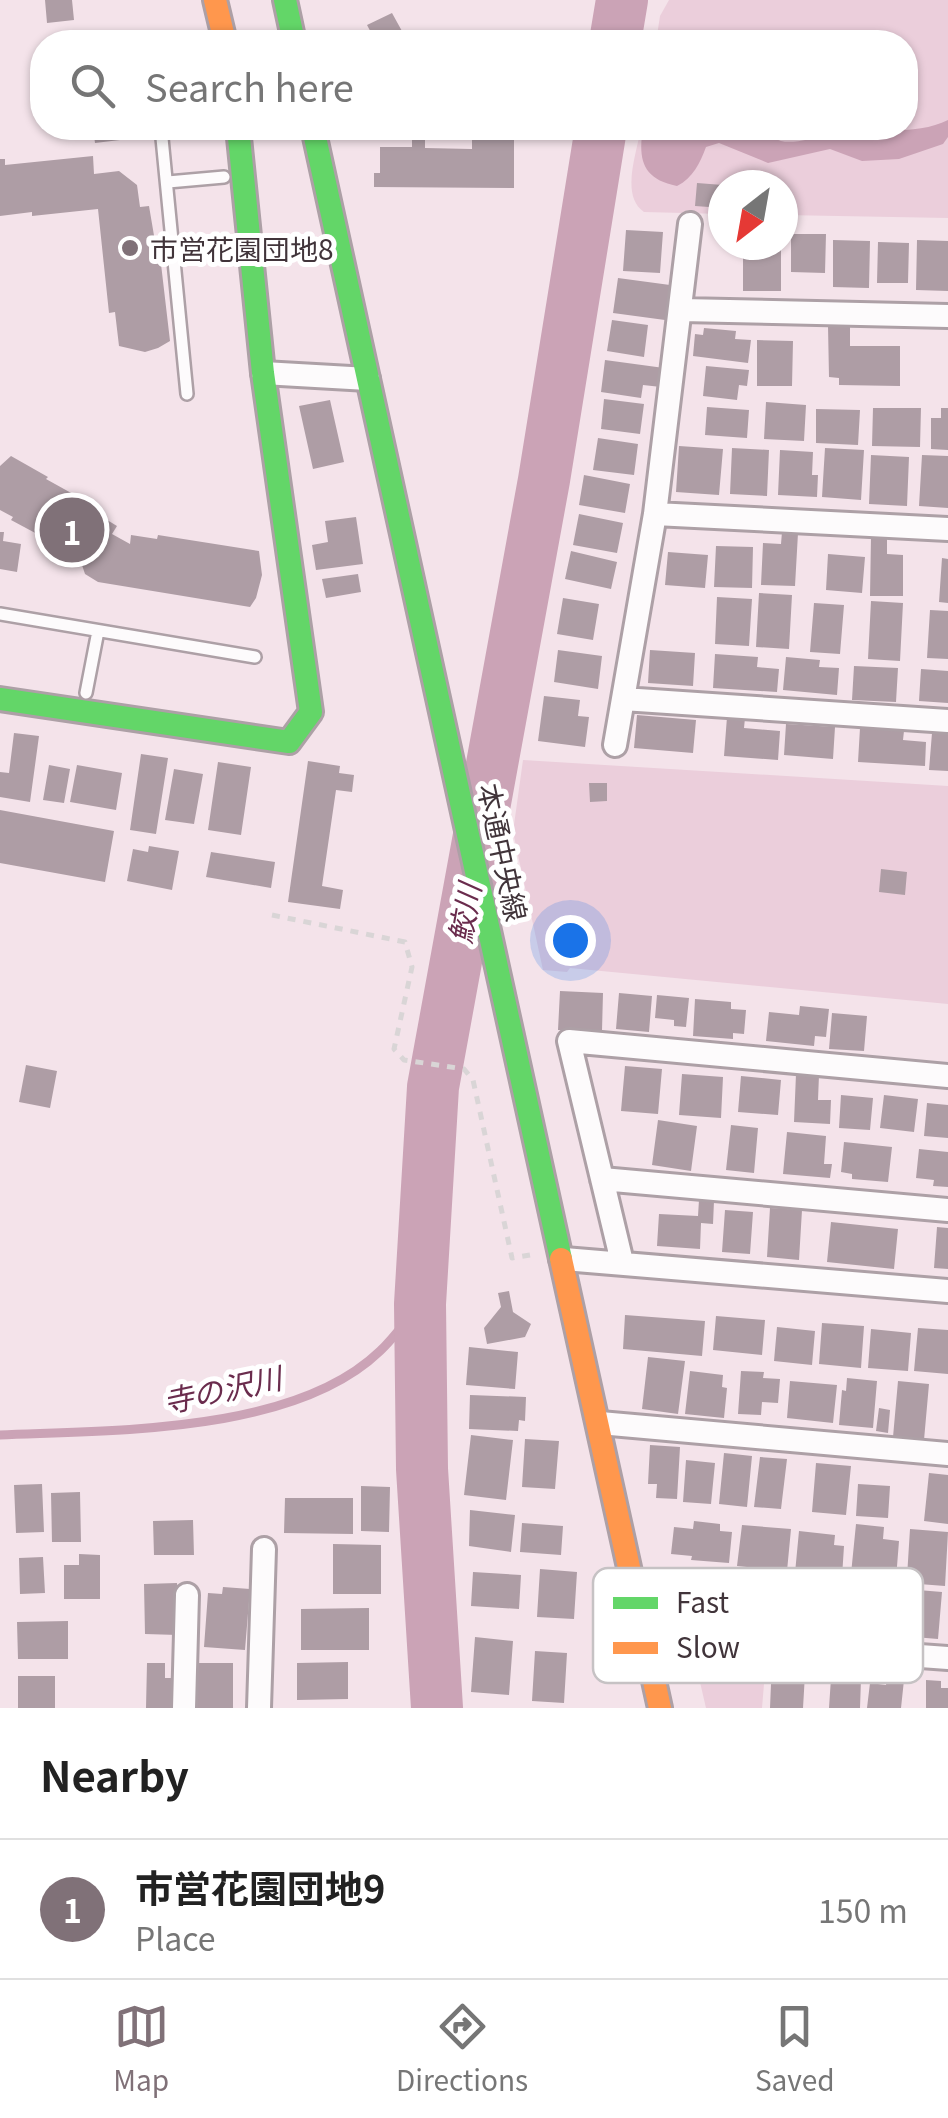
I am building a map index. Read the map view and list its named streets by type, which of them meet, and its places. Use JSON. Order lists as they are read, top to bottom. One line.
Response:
{"streets":{"street":["本通中央線"]},"water":["鮫川","寺の沢川"],"places":["市営花園団地8"],"legend":["Fast","Slow"],"north":"bottom left","page":{"search":"Search here","pins":"1","heading":"Nearby","list":[{"mark":"1","name":"市営花園団地9","note":"Place","value":"150 m"}],"nav":["Map","Directions","Saved"]}}
